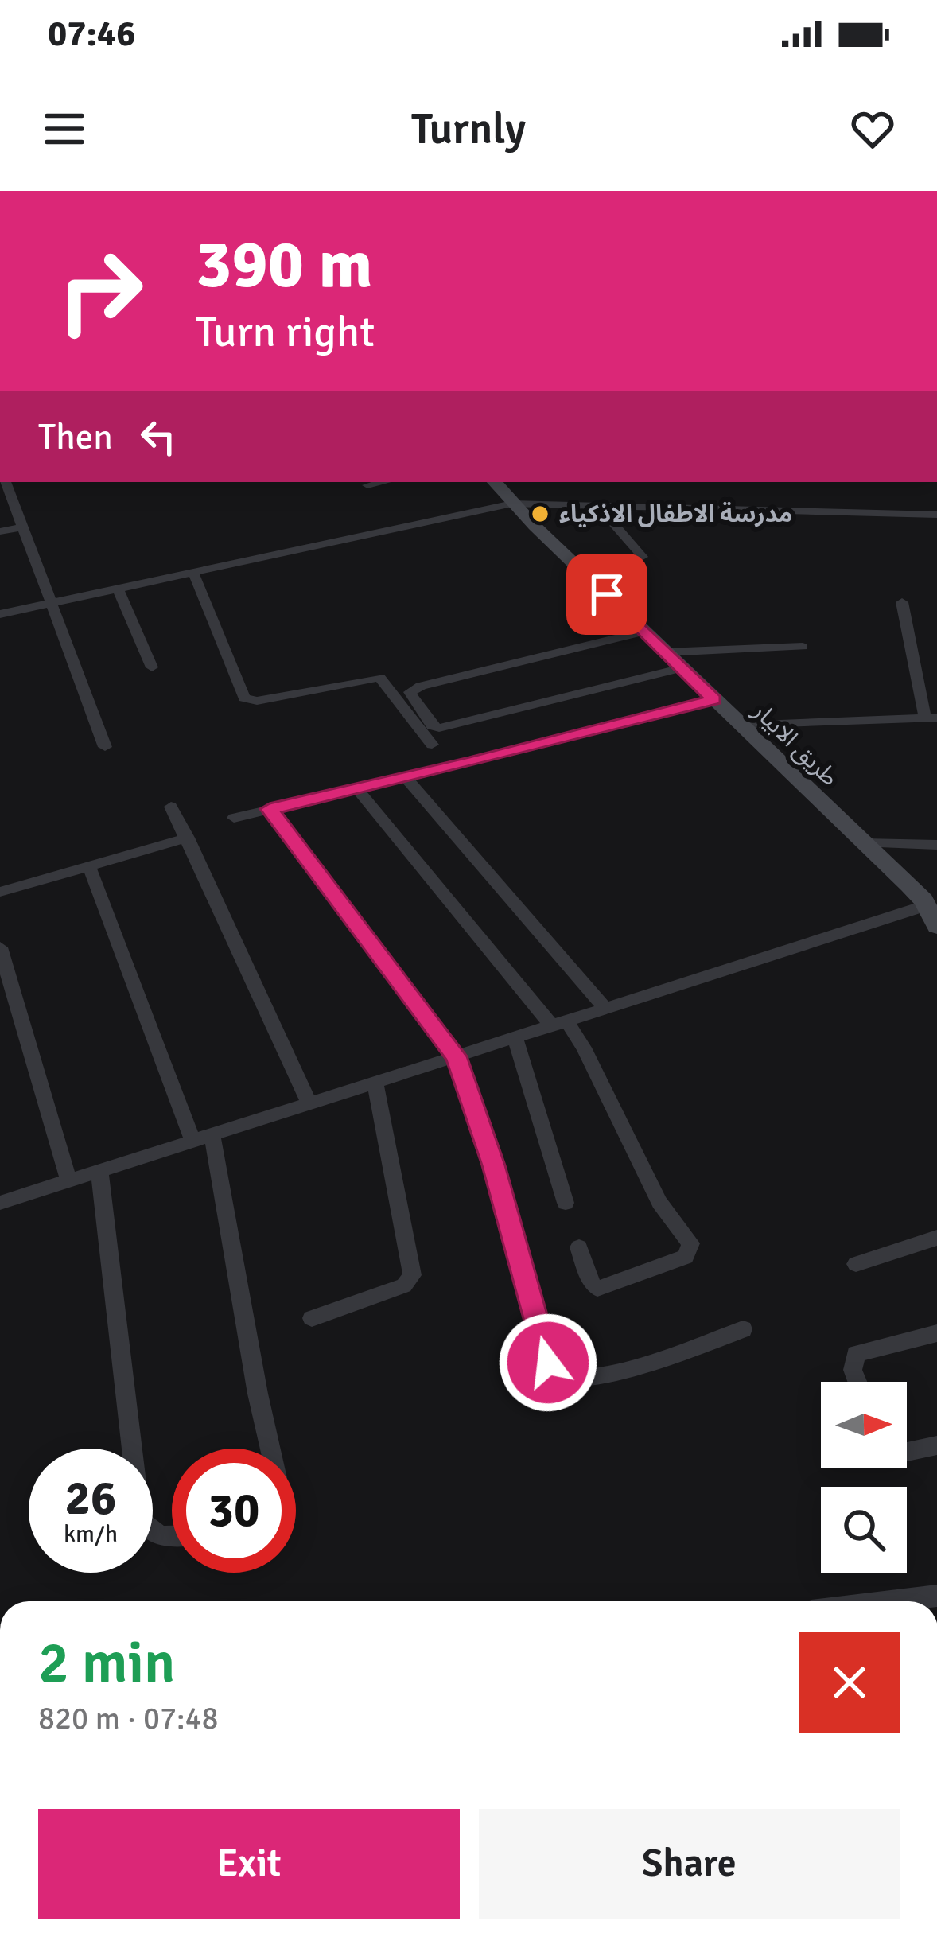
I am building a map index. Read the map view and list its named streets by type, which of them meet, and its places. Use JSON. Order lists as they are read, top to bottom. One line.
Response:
{"streets":{"main road":["طريق الابيار"]},"places":["مدرسة الاطفال الاذكياء"],"north":"right","page":{"status":"07:46","header":"Turnly","turn":["390 m","Turn right"],"then":"Then","speed":"26 km/h","limit":"30","heading":["2 min","820 m · 07:48"],"buttons":["Exit","Share"]}}
